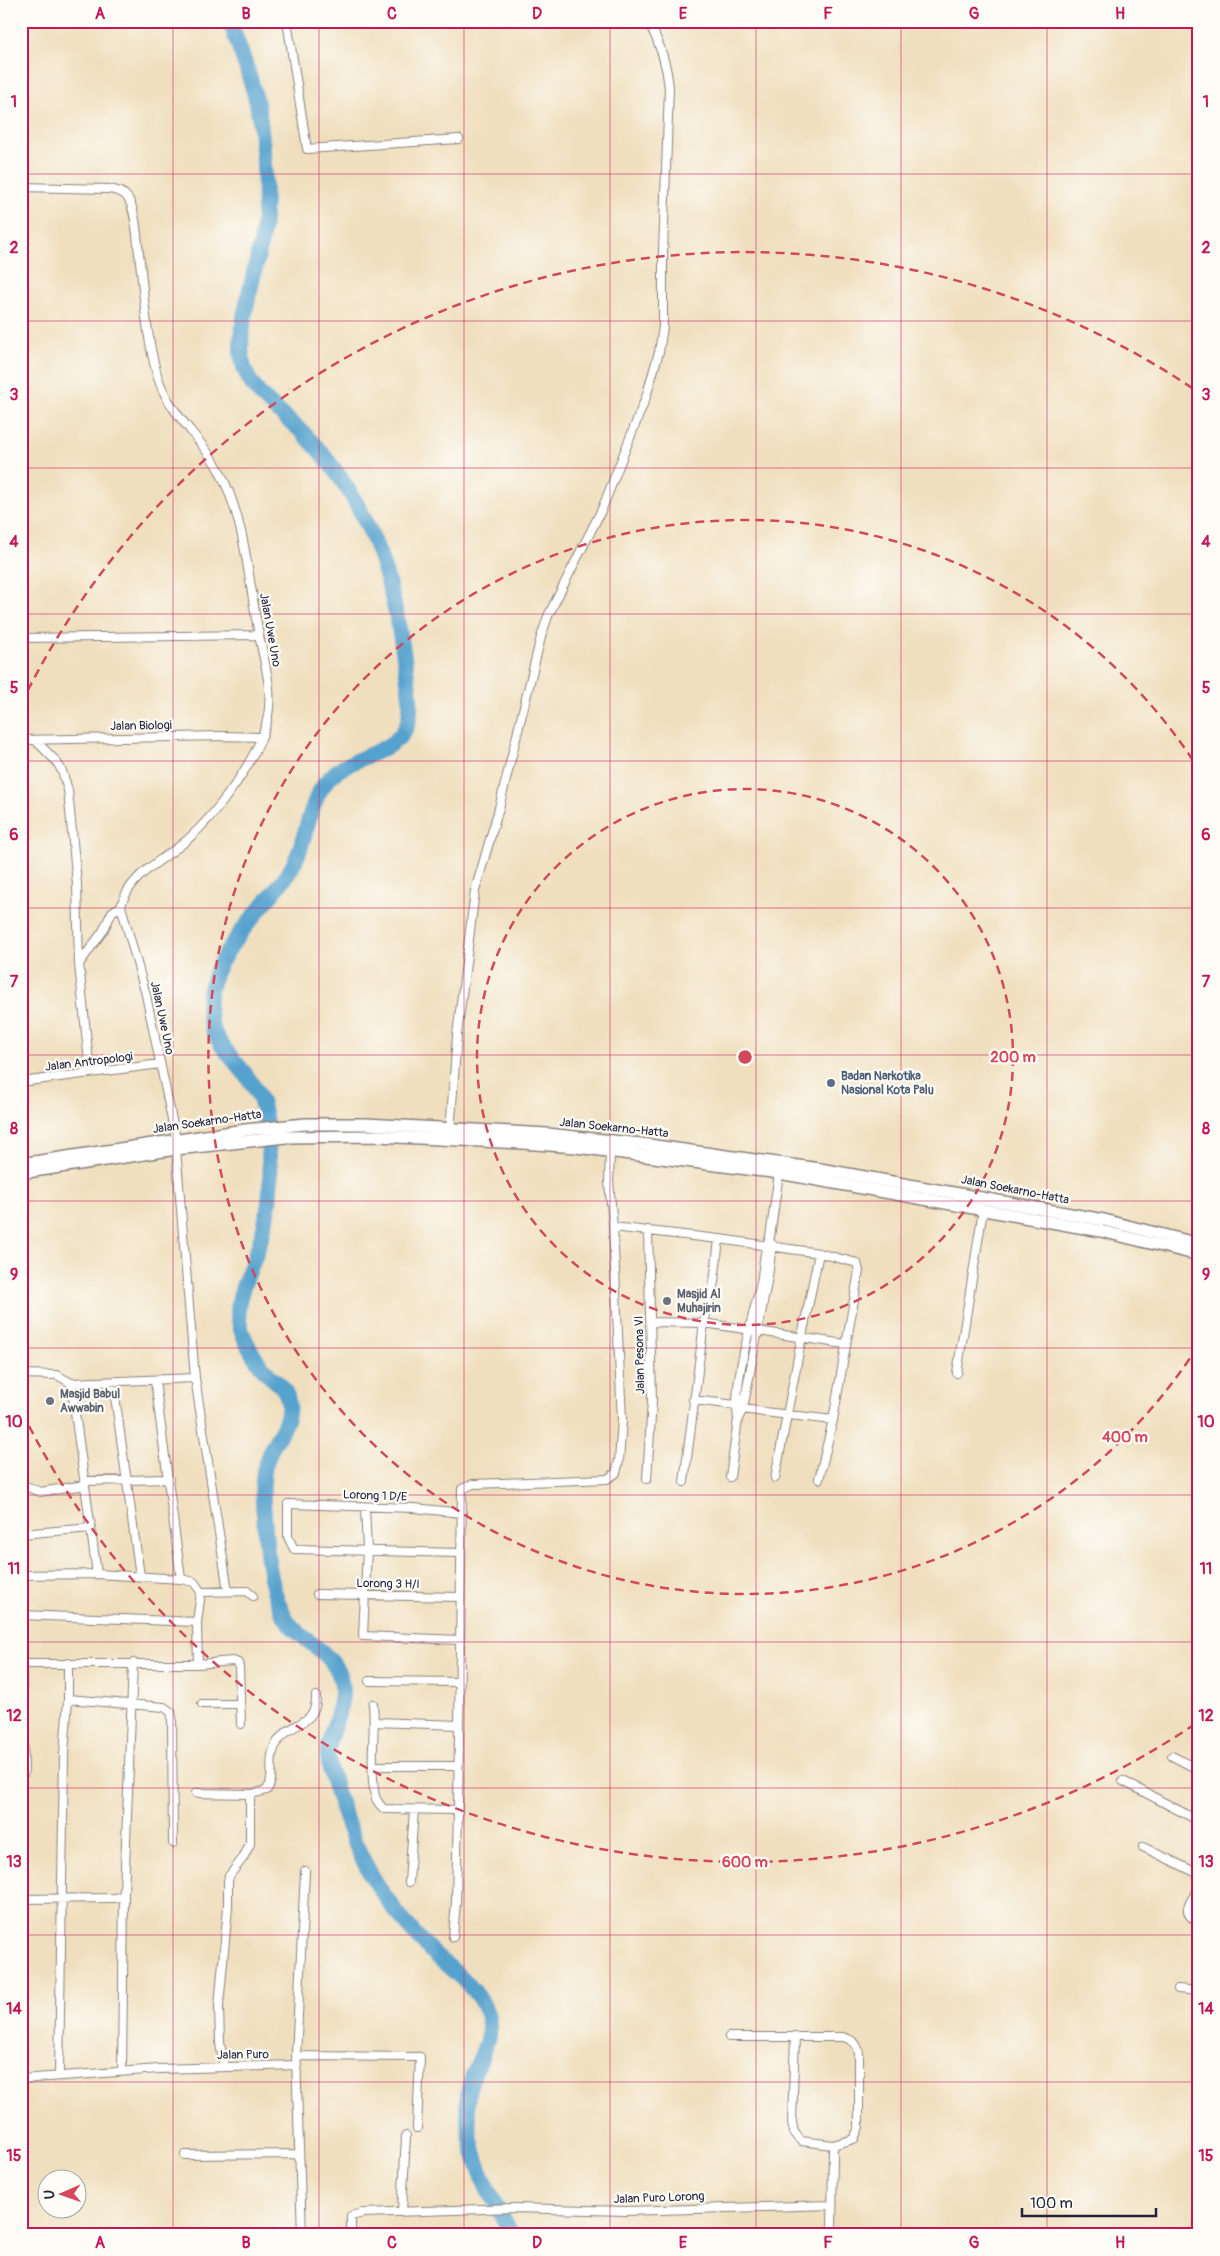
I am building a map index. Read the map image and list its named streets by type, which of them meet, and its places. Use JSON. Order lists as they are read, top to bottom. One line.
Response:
{"streets":{"main road":["Jalan Soekarno-Hatta"],"street":["Jalan Uwe Uno","Jalan Biologi","Jalan Antropologi","Jalan Pesona VI","Lorong 1 D/E","Lorong 3 H/I","Jalan Puro","Jalan Puro Lorong"]},"crossings":[["Jalan Uwe Uno","Jalan Biologi"],["Jalan Uwe Uno","Jalan Antropologi"],["Jalan Uwe Uno","Jalan Soekarno-Hatta"]],"places":["Badan Narkotika Nasional Kota Palu","Masjid Al Muhajirin","Masjid Babul Awwabin"],"scale_bar":"100 m","north":"left","grid":{"columns":["A","B","C","D","E","F","G","H"],"rows":["1","2","3","4","5","6","7","8","9","10","11","12","13","14","15"]},"rings":["200 m","400 m","600 m"]}
